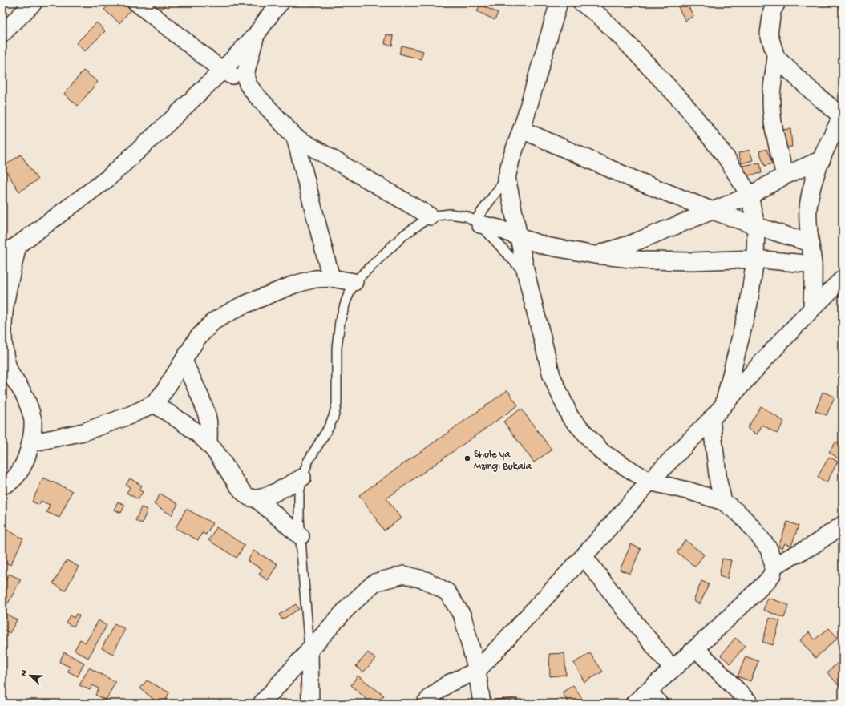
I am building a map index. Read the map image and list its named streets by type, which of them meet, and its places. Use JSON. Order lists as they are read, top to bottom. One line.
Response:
{"places":["Shule ya Msingi Bukala"],"north":"top left"}
